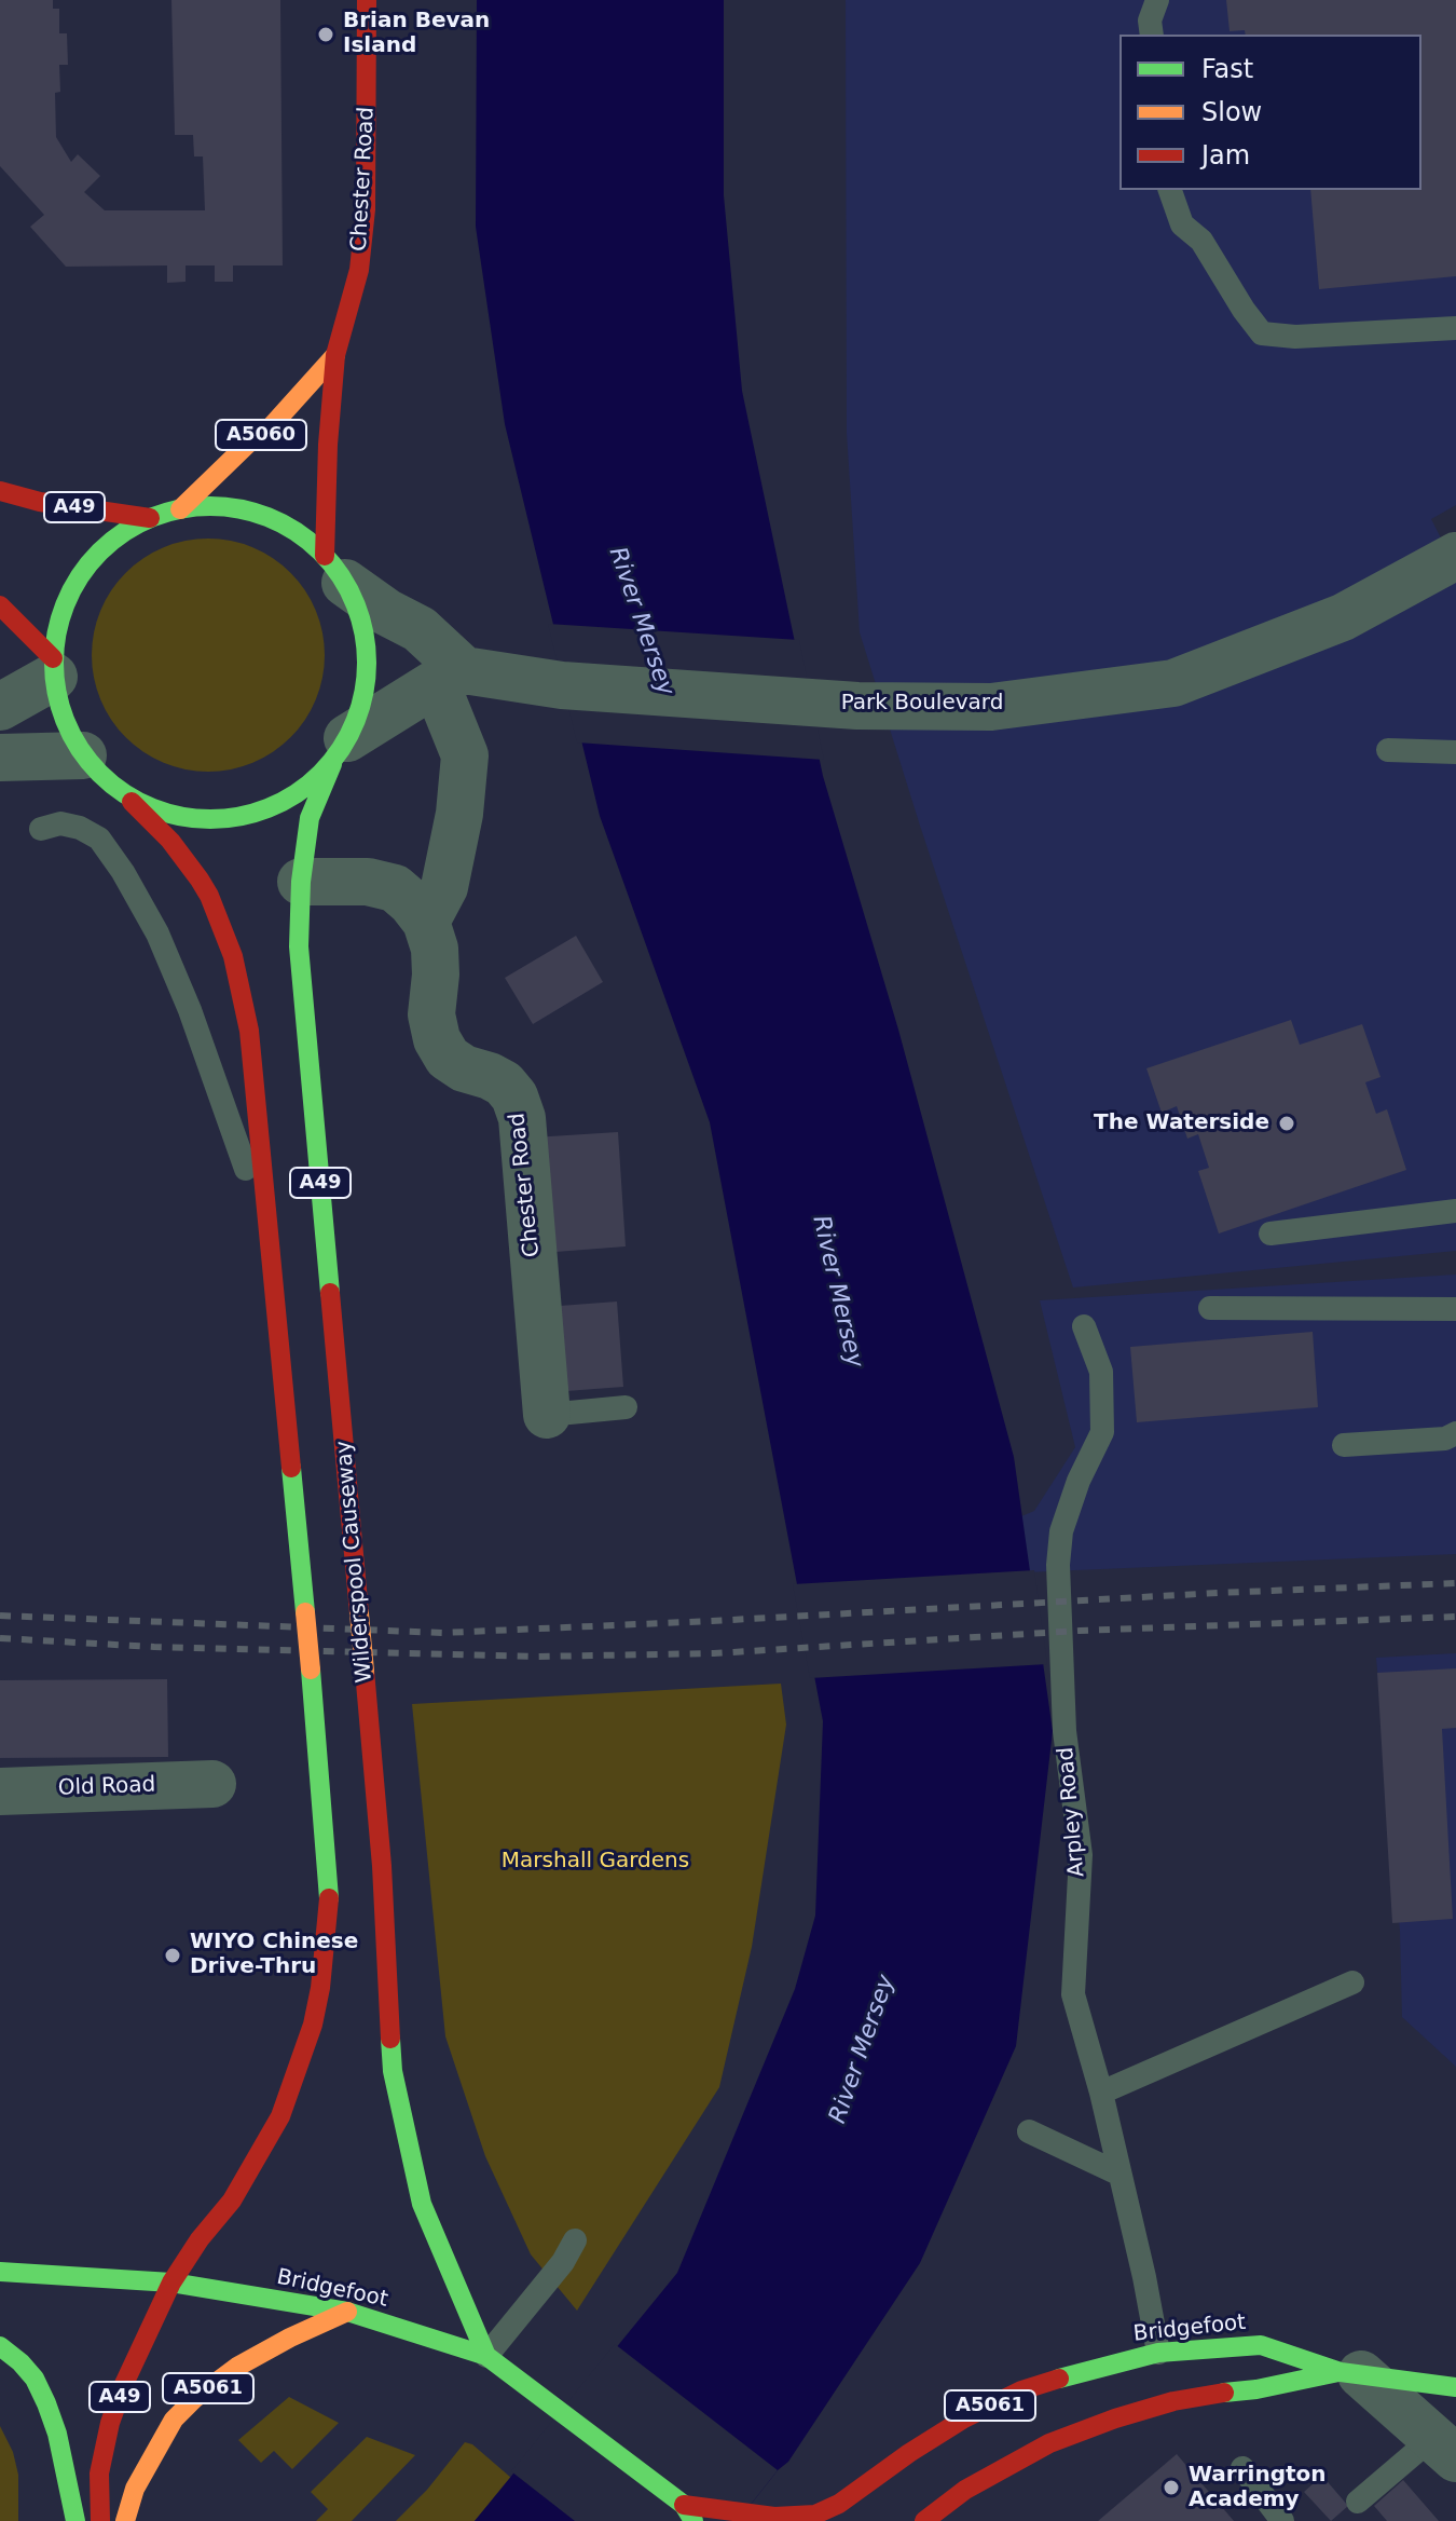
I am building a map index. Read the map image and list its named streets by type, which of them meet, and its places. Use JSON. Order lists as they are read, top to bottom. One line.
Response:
{"streets":{"highway":["Chester Road","A5060","A49","Wilderspool Causeway","Bridgefoot","A5061"],"street":["Park Boulevard","Old Road"],"lane":["Arpley Road"]},"crossings":[["Chester Road","A49"],["A49","Wilderspool Causeway"],["A49","Bridgefoot"],["Wilderspool Causeway","Bridgefoot"],["Arpley Road","Bridgefoot"],["Bridgefoot","A5061"]],"water":["River Mersey"],"parks":["Marshall Gardens"],"places":["Brian Bevan Island","The Waterside","WIYO Chinese Drive-Thru","Warrington Academy"],"legend":["Fast","Slow","Jam"]}
